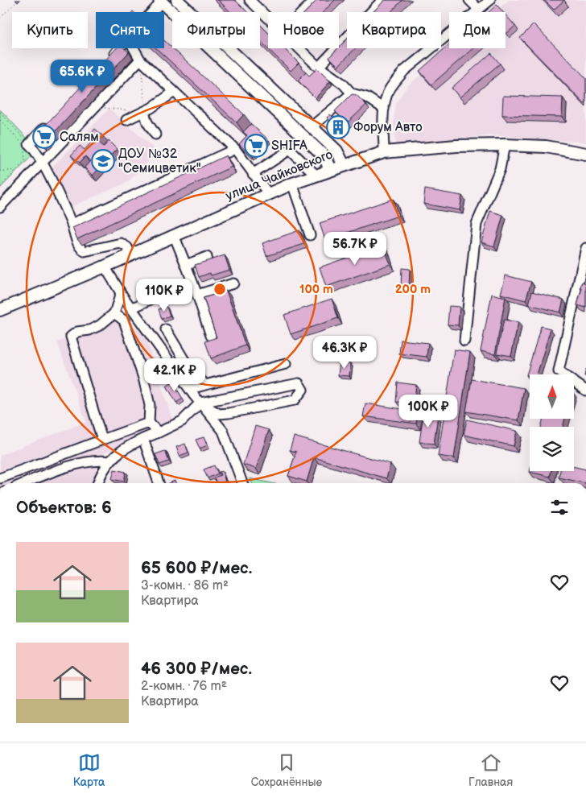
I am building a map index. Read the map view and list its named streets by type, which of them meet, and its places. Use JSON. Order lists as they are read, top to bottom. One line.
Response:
{"streets":{"main road":["улица Чайковского"]},"places":{"building":["Форум Авто"],"supermarket":["Салям","SHIFA"],"school or university":["ДОУ №32 \"Семицветик\""]},"north":"top","page":{"chip":["Купить","Снять","Фильтры","Новое","Квартира","Дом"],"price":["65.6K ₽","56.7K ₽","110K ₽","46.3K ₽","42.1K ₽","100K ₽"],"heading":"Объектов: 6","list":[{"name":"65 600 ₽/мес.","note":"3-комн. · 86 m² · Квартира"},{"name":"46 300 ₽/мес.","note":"2-комн. · 76 m² · Квартира"}],"tabs":["Карта","Сохранённые","Главная"]},"rings":["100 m","200 m"]}
